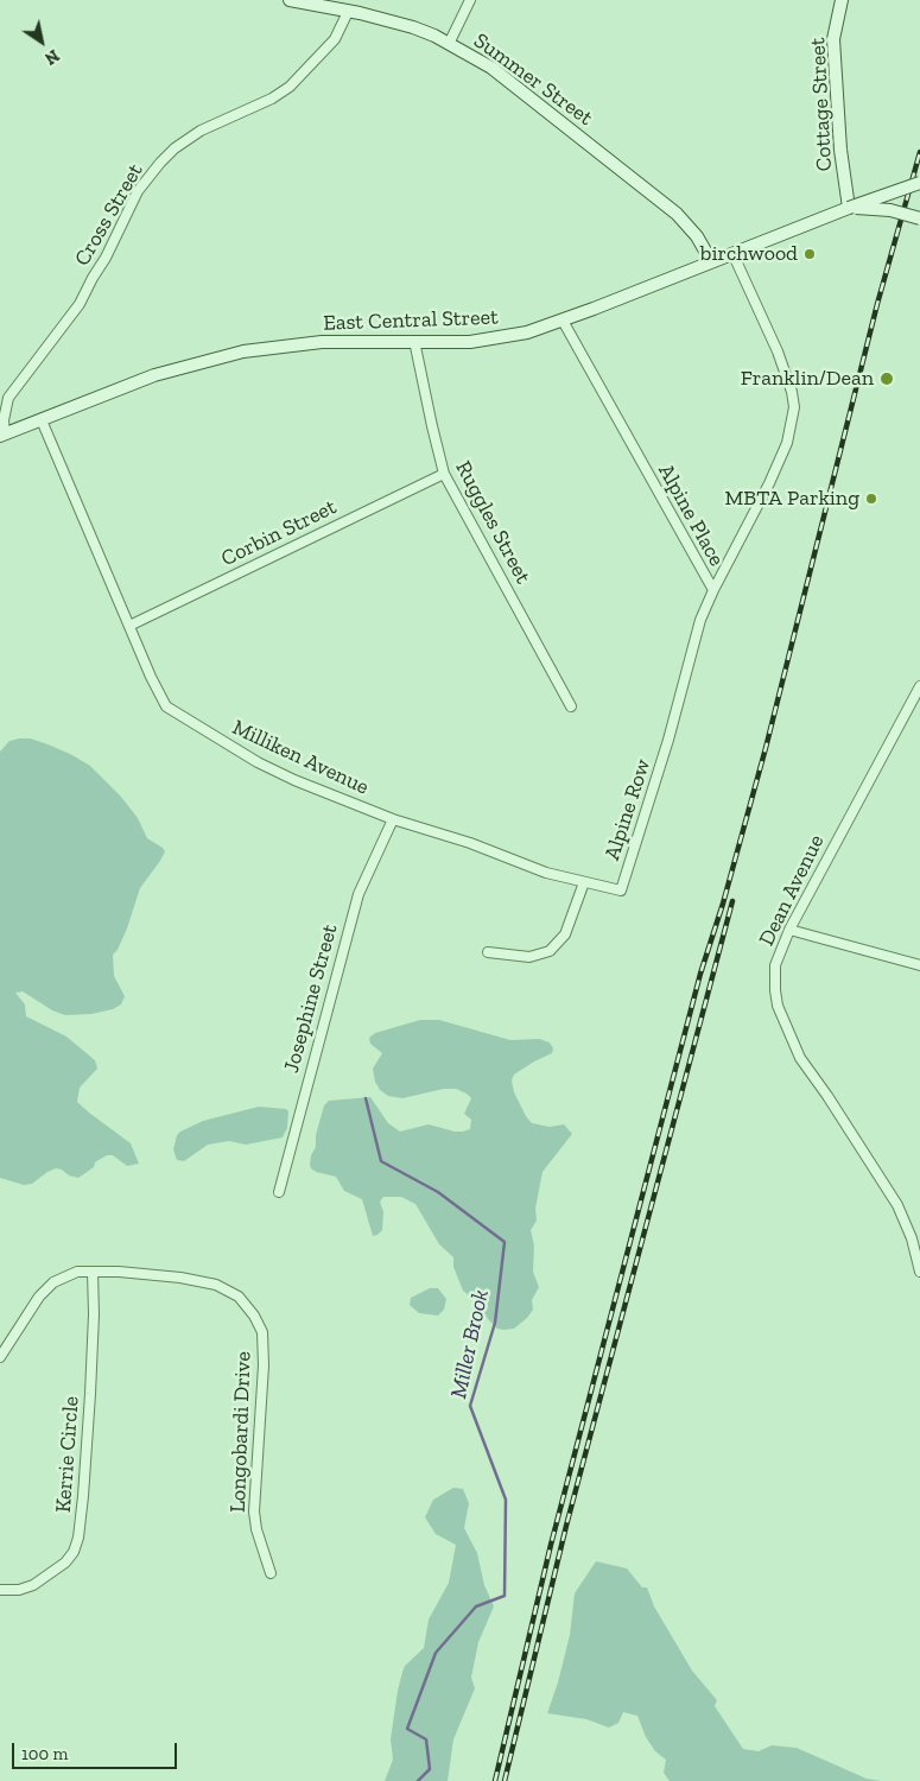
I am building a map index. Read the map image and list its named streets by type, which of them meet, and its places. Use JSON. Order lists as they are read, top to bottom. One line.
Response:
{"streets":{"main road":["Summer Street","Cottage Street","East Central Street"],"street":["Cross Street","Alpine Place","Ruggles Street","Corbin Street","Milliken Avenue","Alpine Row","Dean Avenue","Josephine Street","Longobardi Drive","Kerrie Circle"]},"crossings":[["Summer Street","Cross Street"],["Summer Street","East Central Street"],["Cottage Street","East Central Street"],["Cross Street","East Central Street"],["East Central Street","Alpine Place"],["East Central Street","Ruggles Street"],["East Central Street","Milliken Avenue"],["Alpine Place","Alpine Row"],["Ruggles Street","Corbin Street"],["Corbin Street","Milliken Avenue"],["Milliken Avenue","Alpine Row"],["Milliken Avenue","Josephine Street"],["Longobardi Drive","Kerrie Circle"]],"water":["Miller Brook"],"places":["birchwood","Franklin/Dean","MBTA Parking"],"scale_bar":"100 m","north":"bottom right"}
